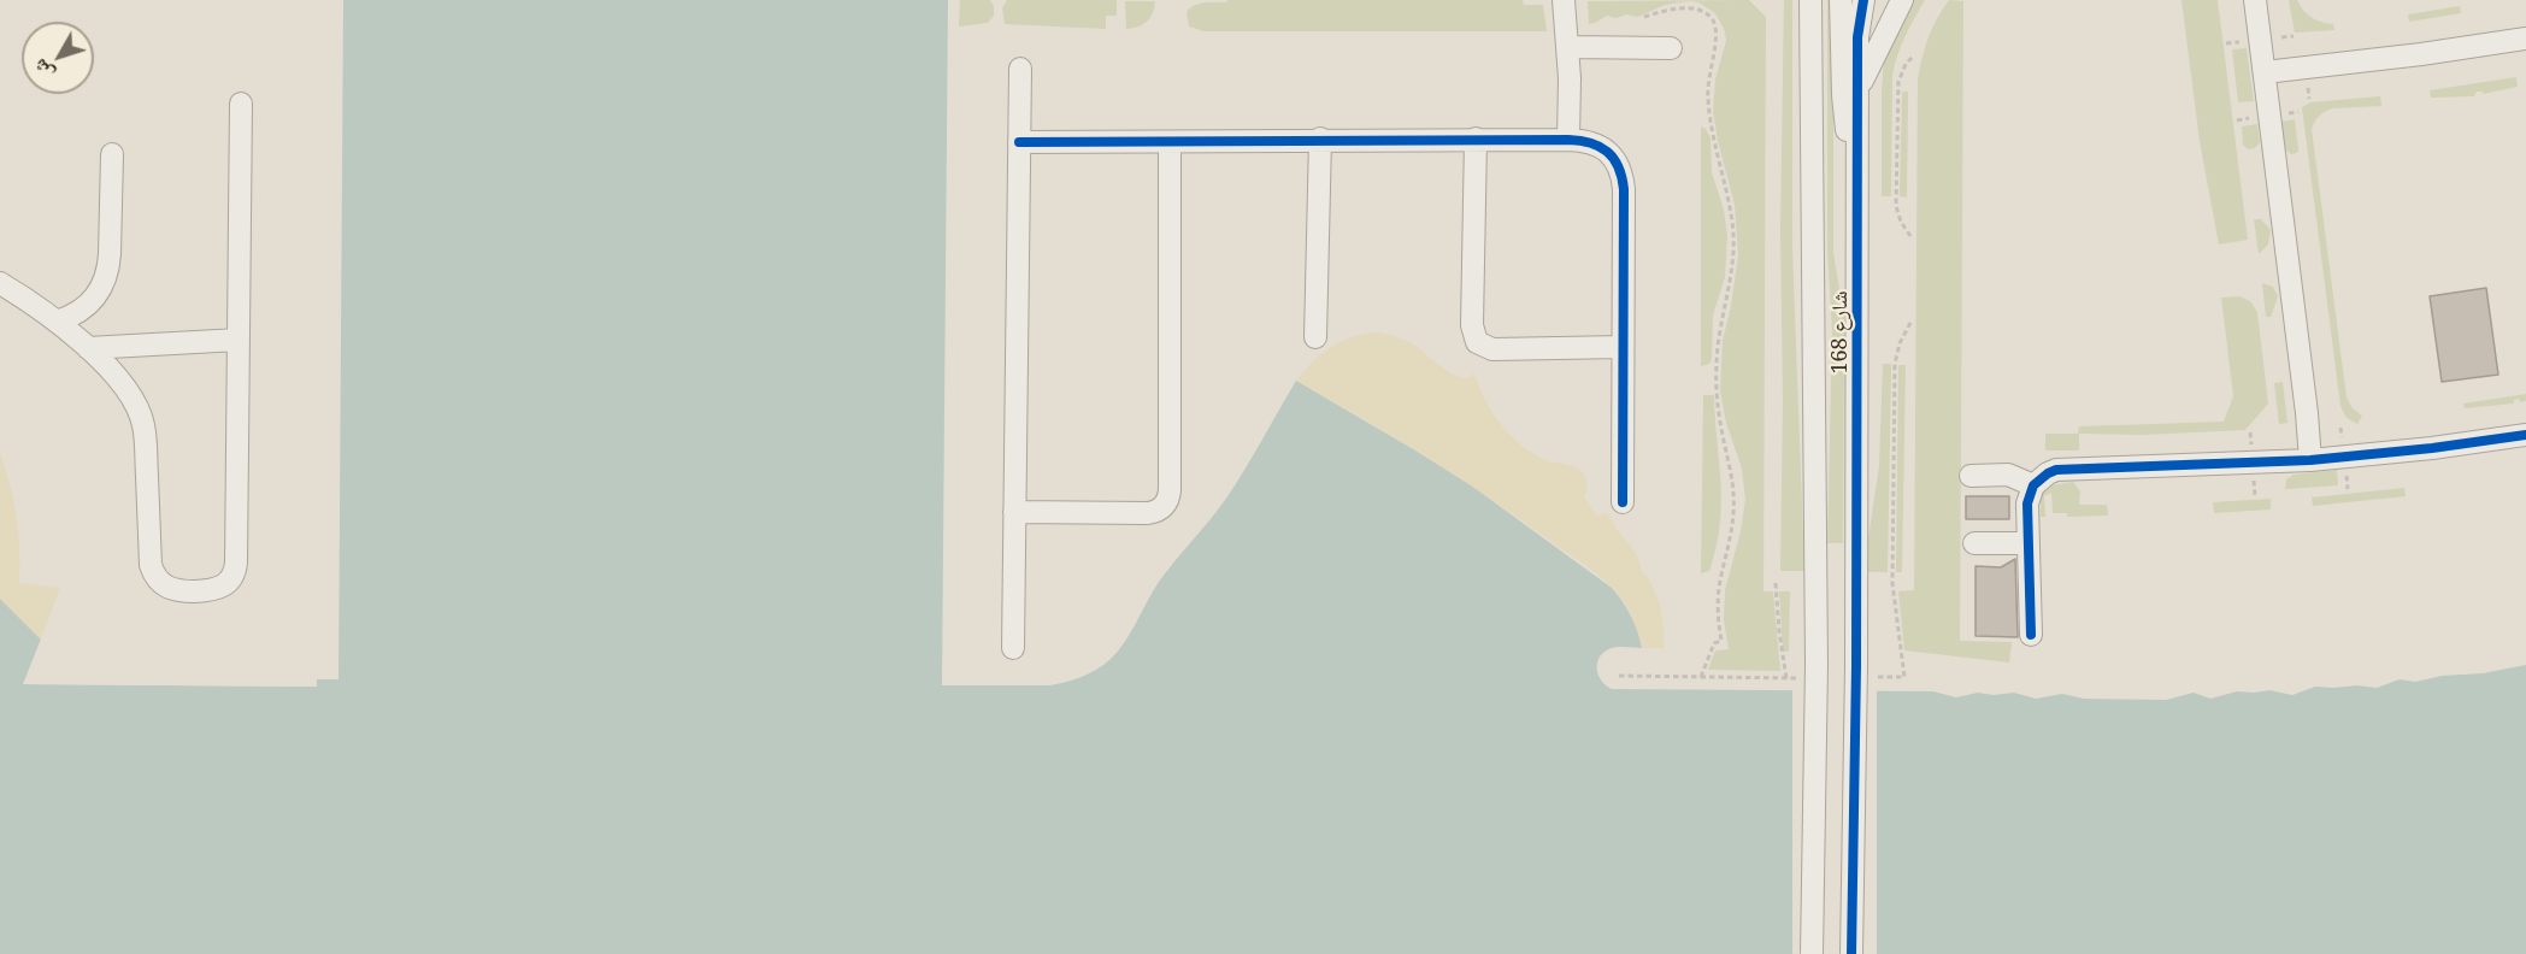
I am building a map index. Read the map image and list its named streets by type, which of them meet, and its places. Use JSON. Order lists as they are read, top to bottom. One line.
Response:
{"streets":{"street":["شارع 168"]},"north":"bottom left"}
